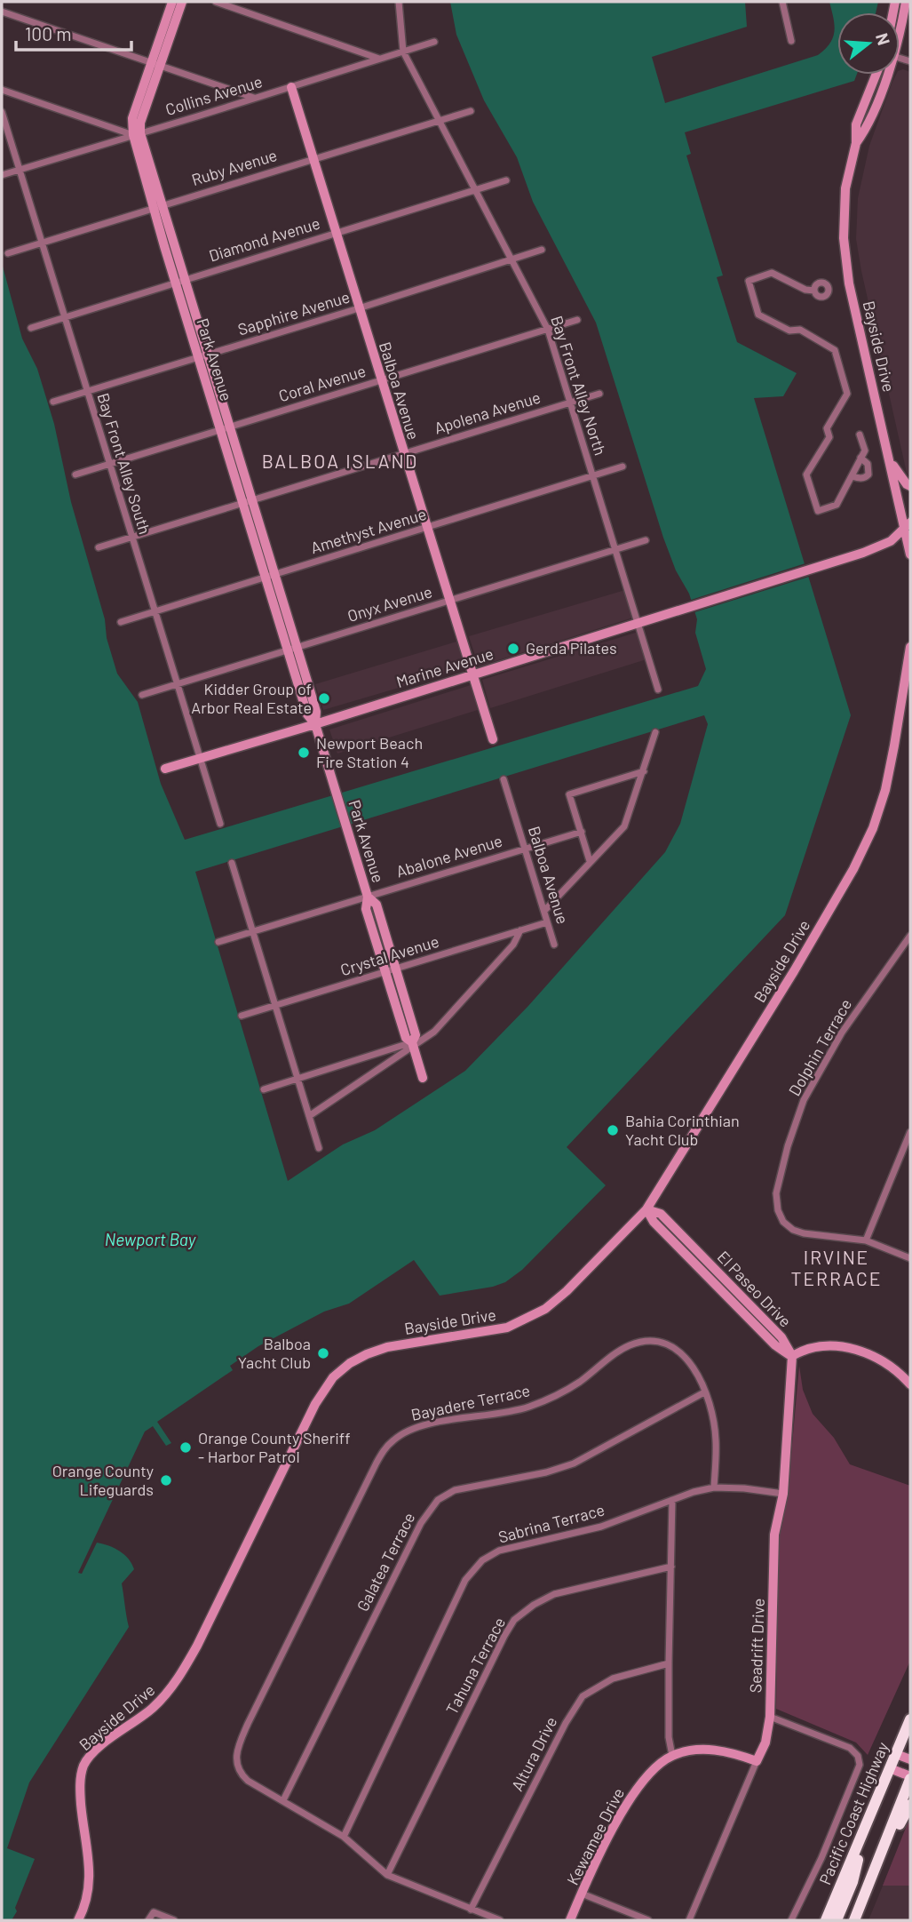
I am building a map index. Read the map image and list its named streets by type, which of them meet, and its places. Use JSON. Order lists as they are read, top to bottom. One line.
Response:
{"streets":{"highway":["Pacific Coast Highway"],"street":["Collins Avenue","Ruby Avenue","Diamond Avenue","Sapphire Avenue","Bayside Drive","Park Avenue","Coral Avenue","Bay Front Alley North","Balboa Avenue","Apolena Avenue","Bay Front Alley South","Amethyst Avenue","Onyx Avenue","Marine Avenue","Abalone Avenue","Crystal Avenue","Dolphin Terrace","El Paseo Drive","Bayadere Terrace","Sabrina Terrace","Galatea Terrace","Seadrift Drive","Tahuna Terrace","Altura Drive","Kewamee Drive"]},"crossings":[["Collins Avenue","Park Avenue"],["Collins Avenue","Bay Front Alley North"],["Collins Avenue","Balboa Avenue"],["Collins Avenue","Bay Front Alley South"],["Ruby Avenue","Park Avenue"],["Ruby Avenue","Bay Front Alley North"],["Ruby Avenue","Balboa Avenue"],["Ruby Avenue","Bay Front Alley South"],["Diamond Avenue","Park Avenue"],["Diamond Avenue","Bay Front Alley North"],["Diamond Avenue","Balboa Avenue"],["Diamond Avenue","Bay Front Alley South"],["Sapphire Avenue","Park Avenue"],["Sapphire Avenue","Bay Front Alley North"],["Sapphire Avenue","Balboa Avenue"],["Sapphire Avenue","Bay Front Alley South"],["Bayside Drive","Marine Avenue"],["Bayside Drive","El Paseo Drive"],["Park Avenue","Coral Avenue"],["Park Avenue","Apolena Avenue"],["Park Avenue","Amethyst Avenue"],["Park Avenue","Onyx Avenue"],["Park Avenue","Marine Avenue"],["Park Avenue","Abalone Avenue"],["Park Avenue","Crystal Avenue"],["Coral Avenue","Bay Front Alley North"],["Coral Avenue","Balboa Avenue"],["Coral Avenue","Bay Front Alley South"],["Bay Front Alley North","Apolena Avenue"],["Bay Front Alley North","Amethyst Avenue"],["Bay Front Alley North","Onyx Avenue"],["Bay Front Alley North","Marine Avenue"],["Balboa Avenue","Apolena Avenue"],["Balboa Avenue","Amethyst Avenue"],["Balboa Avenue","Onyx Avenue"],["Balboa Avenue","Marine Avenue"],["Balboa Avenue","Abalone Avenue"],["Balboa Avenue","Crystal Avenue"],["Apolena Avenue","Bay Front Alley South"],["Bay Front Alley South","Amethyst Avenue"],["Bay Front Alley South","Onyx Avenue"],["Bay Front Alley South","Marine Avenue"],["El Paseo Drive","Seadrift Drive"],["Bayadere Terrace","Sabrina Terrace"],["Bayadere Terrace","Galatea Terrace"],["Sabrina Terrace","Seadrift Drive"],["Seadrift Drive","Kewamee Drive"]],"districts":["BALBOA ISLAND","IRVINE TERRACE"],"water":["Newport Bay"],"places":["Gerda Pilates","Kidder Group of Arbor Real Estate","Newport Beach Fire Station 4","Bahia Corinthian Yacht Club","Balboa Yacht Club","Orange County Sheriff - Harbor Patrol","Orange County Lifeguards"],"scale_bar":"100 m","north":"right"}
